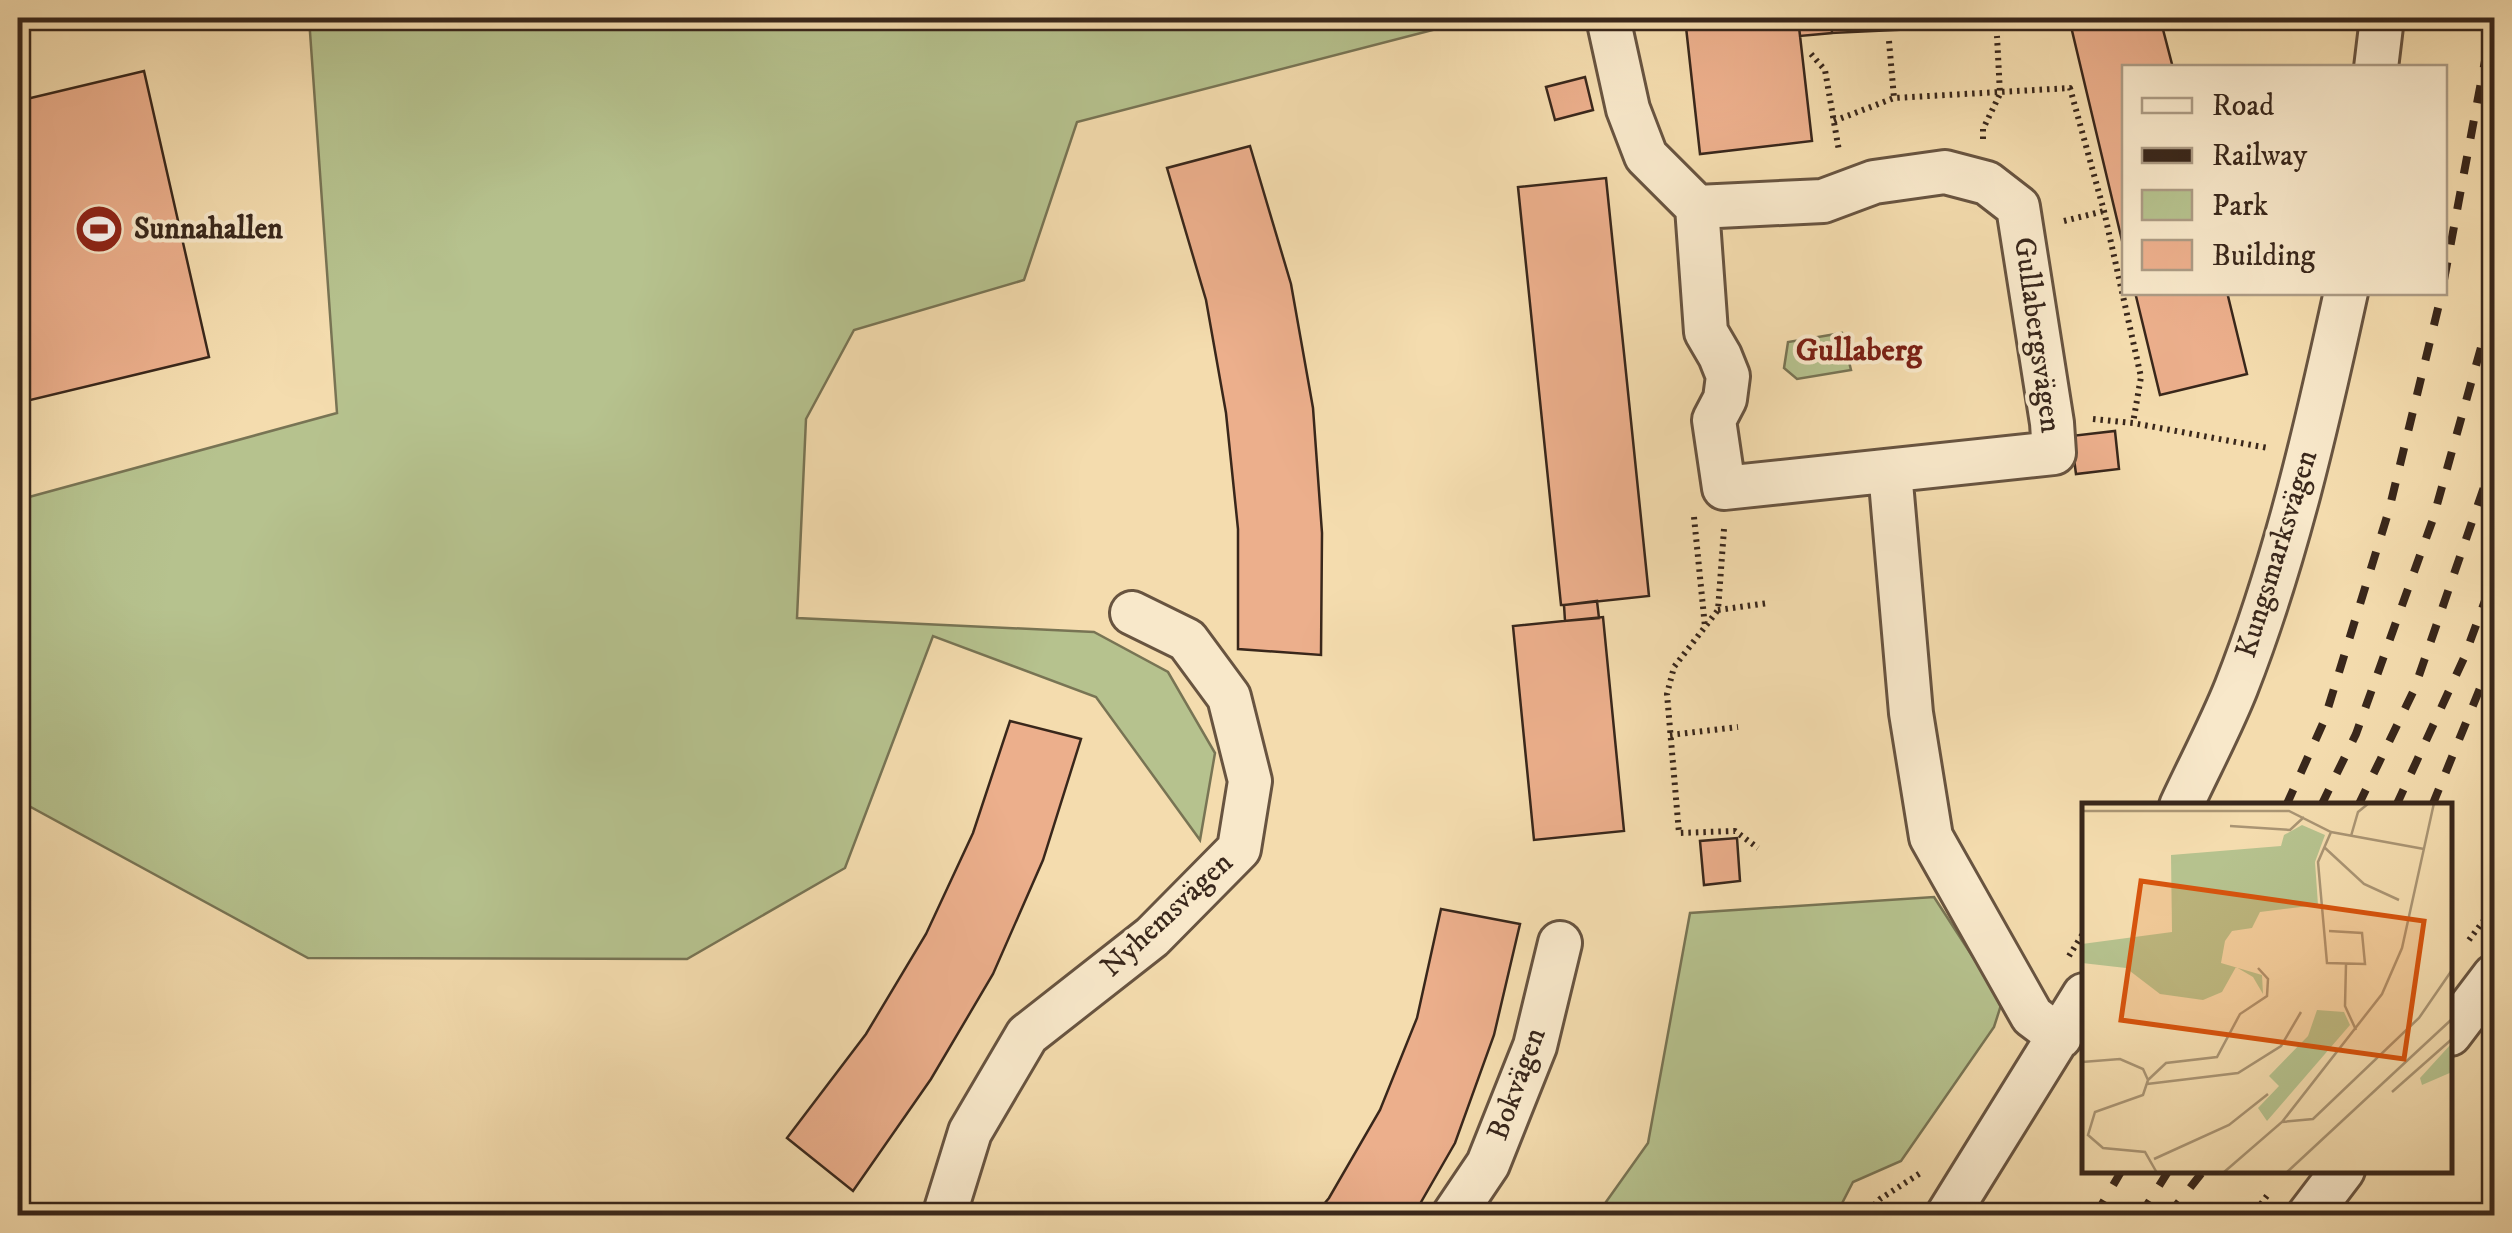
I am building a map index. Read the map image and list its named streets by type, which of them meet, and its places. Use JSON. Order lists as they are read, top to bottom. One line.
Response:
{"streets":{"street":["Gullabergsvägen","Kungsmarksvägen","Nyhemsvägen","Bokvägen"]},"districts":["Gullaberg"],"places":{"sports":["Sunnahallen"]},"legend":["Road","Railway","Park","Building"]}
